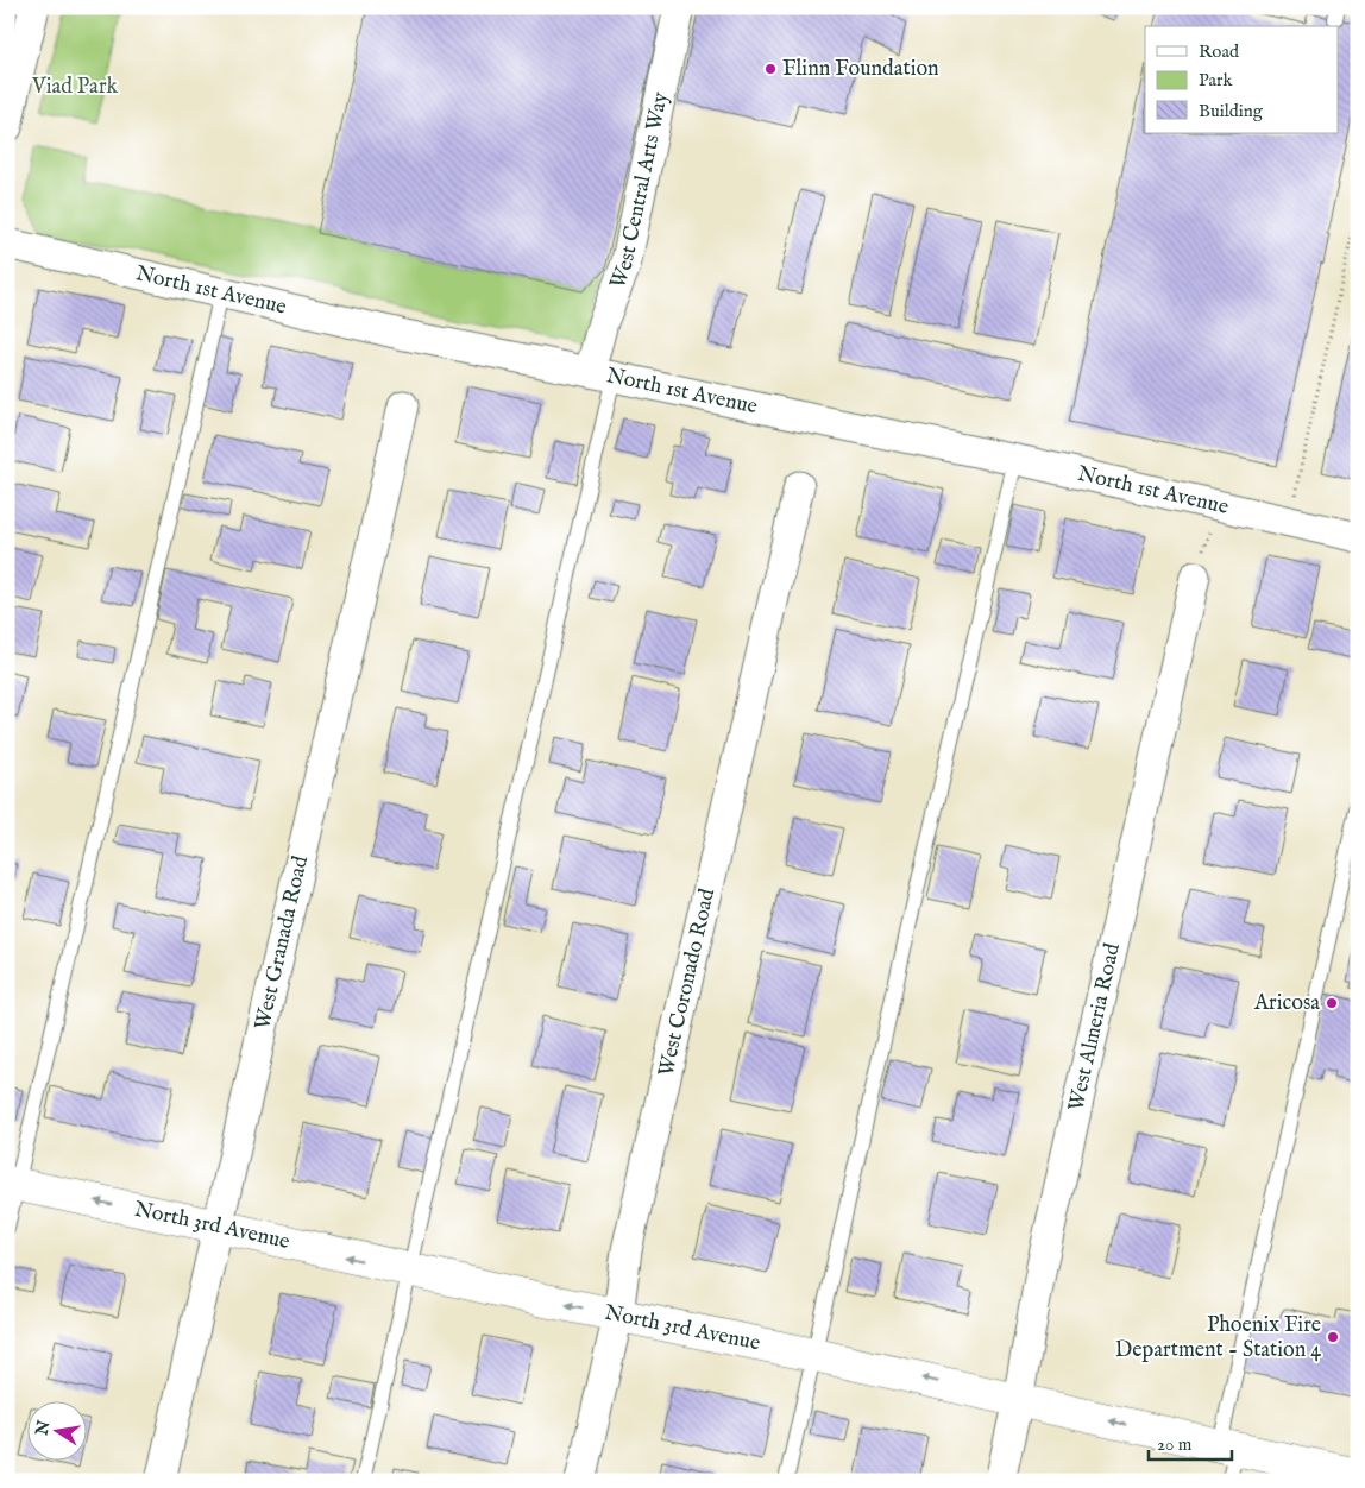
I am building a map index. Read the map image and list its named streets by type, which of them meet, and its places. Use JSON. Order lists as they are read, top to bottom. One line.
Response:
{"streets":{"street":["West Central Arts Way","North 1st Avenue","West Granada Road","West Coronado Road","West Almeria Road","North 3rd Avenue"]},"crossings":[["West Central Arts Way","North 1st Avenue"],["West Granada Road","North 3rd Avenue"],["West Coronado Road","North 3rd Avenue"],["West Almeria Road","North 3rd Avenue"]],"one_way":["North 3rd Avenue"],"parks":["Viad Park"],"places":["Flinn Foundation","Aricosa","Phoenix Fire Department - Station 4"],"legend":["Road","Park","Building"],"scale_bar":"20 m","north":"left"}
